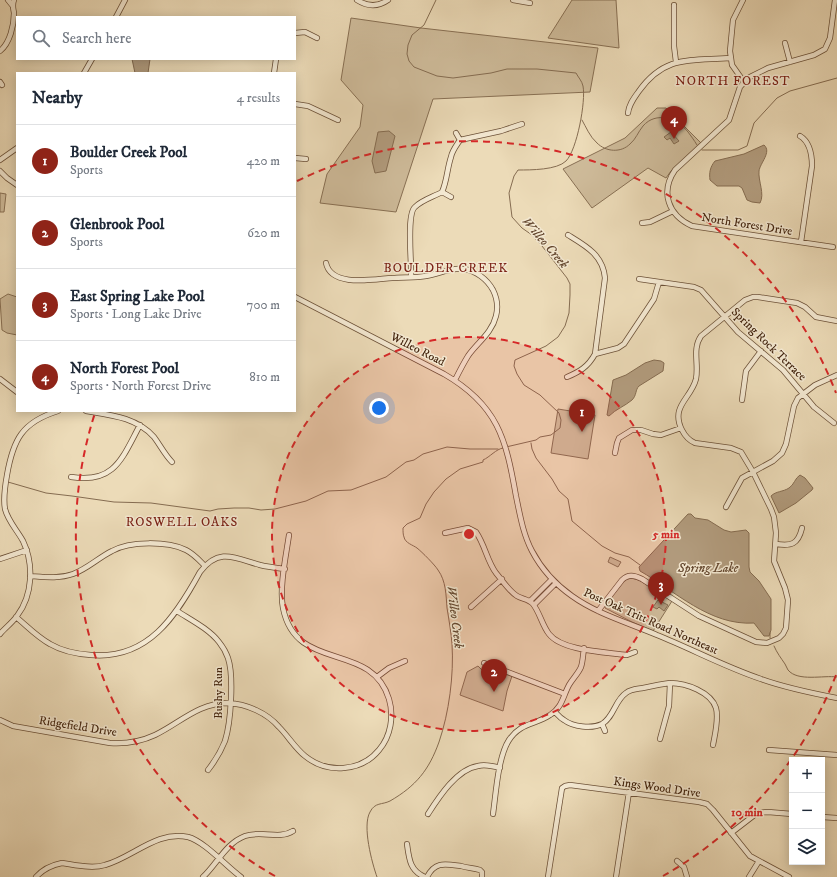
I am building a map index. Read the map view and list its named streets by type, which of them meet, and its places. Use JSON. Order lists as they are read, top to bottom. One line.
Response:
{"streets":{"street":["North Forest Drive","Spring Rock Terrace","Willeo Road","Post Oak Tritt Road Northeast","Bushy Run","Ridgefield Drive","Kings Wood Drive"]},"crossings":[["Willeo Road","Post Oak Tritt Road Northeast"],["Bushy Run","Ridgefield Drive"]],"districts":["NORTH FOREST","BOULDER CREEK","ROSWELL OAKS"],"water":["Willeo Creek","Spring Lake"],"page":{"search":"Search here","heading":["Nearby","4 results"],"pins":["4","1","3","2"],"list":[{"mark":"1","name":"Boulder Creek Pool","note":"Sports","value":"420 m"},{"mark":"2","name":"Glenbrook Pool","note":"Sports","value":"620 m"},{"mark":"3","name":"East Spring Lake Pool","note":"Sports · Long Lake Drive","value":"700 m"},{"mark":"4","name":"North Forest Pool","note":"Sports · North Forest Drive","value":"810 m"}],"map_buttons":["+","−"]},"rings":["5 min","10 min"]}
